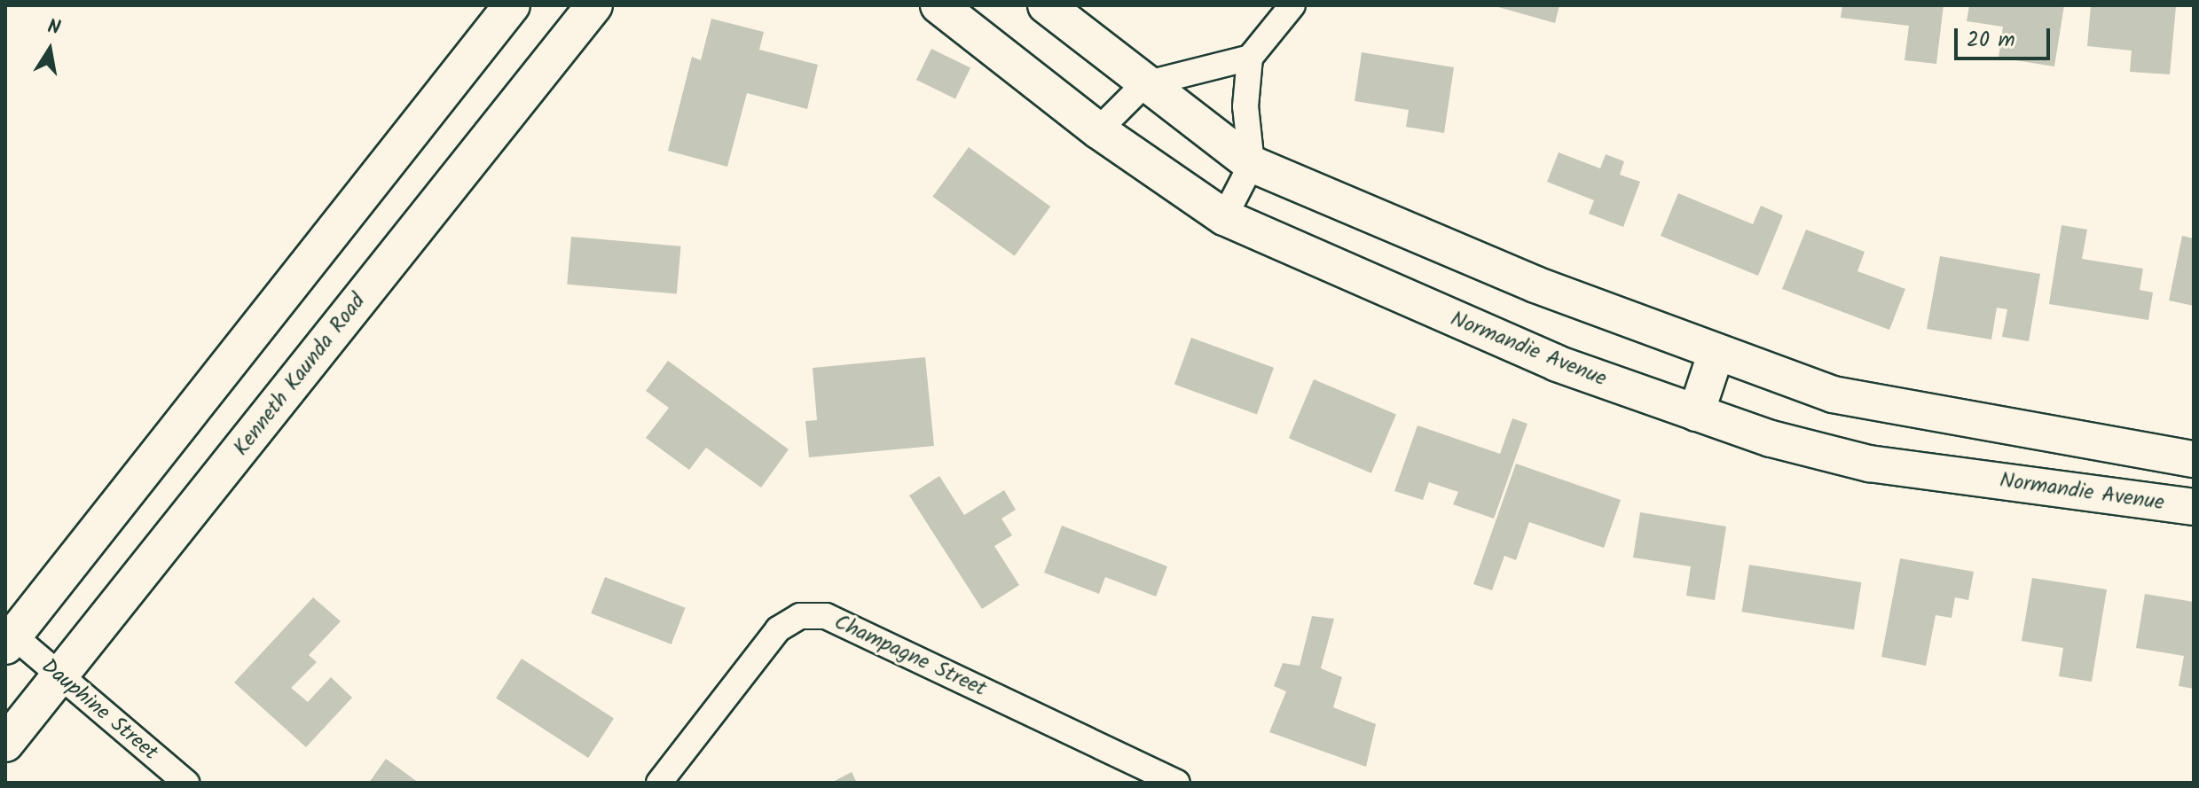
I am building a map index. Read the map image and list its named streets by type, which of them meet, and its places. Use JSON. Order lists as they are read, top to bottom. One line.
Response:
{"streets":{"street":["Normandie Avenue","Kenneth Kaunda Road","Champagne Street","Dauphine Street"]},"crossings":[["Kenneth Kaunda Road","Dauphine Street"]],"scale_bar":"20 m","north":"top"}
